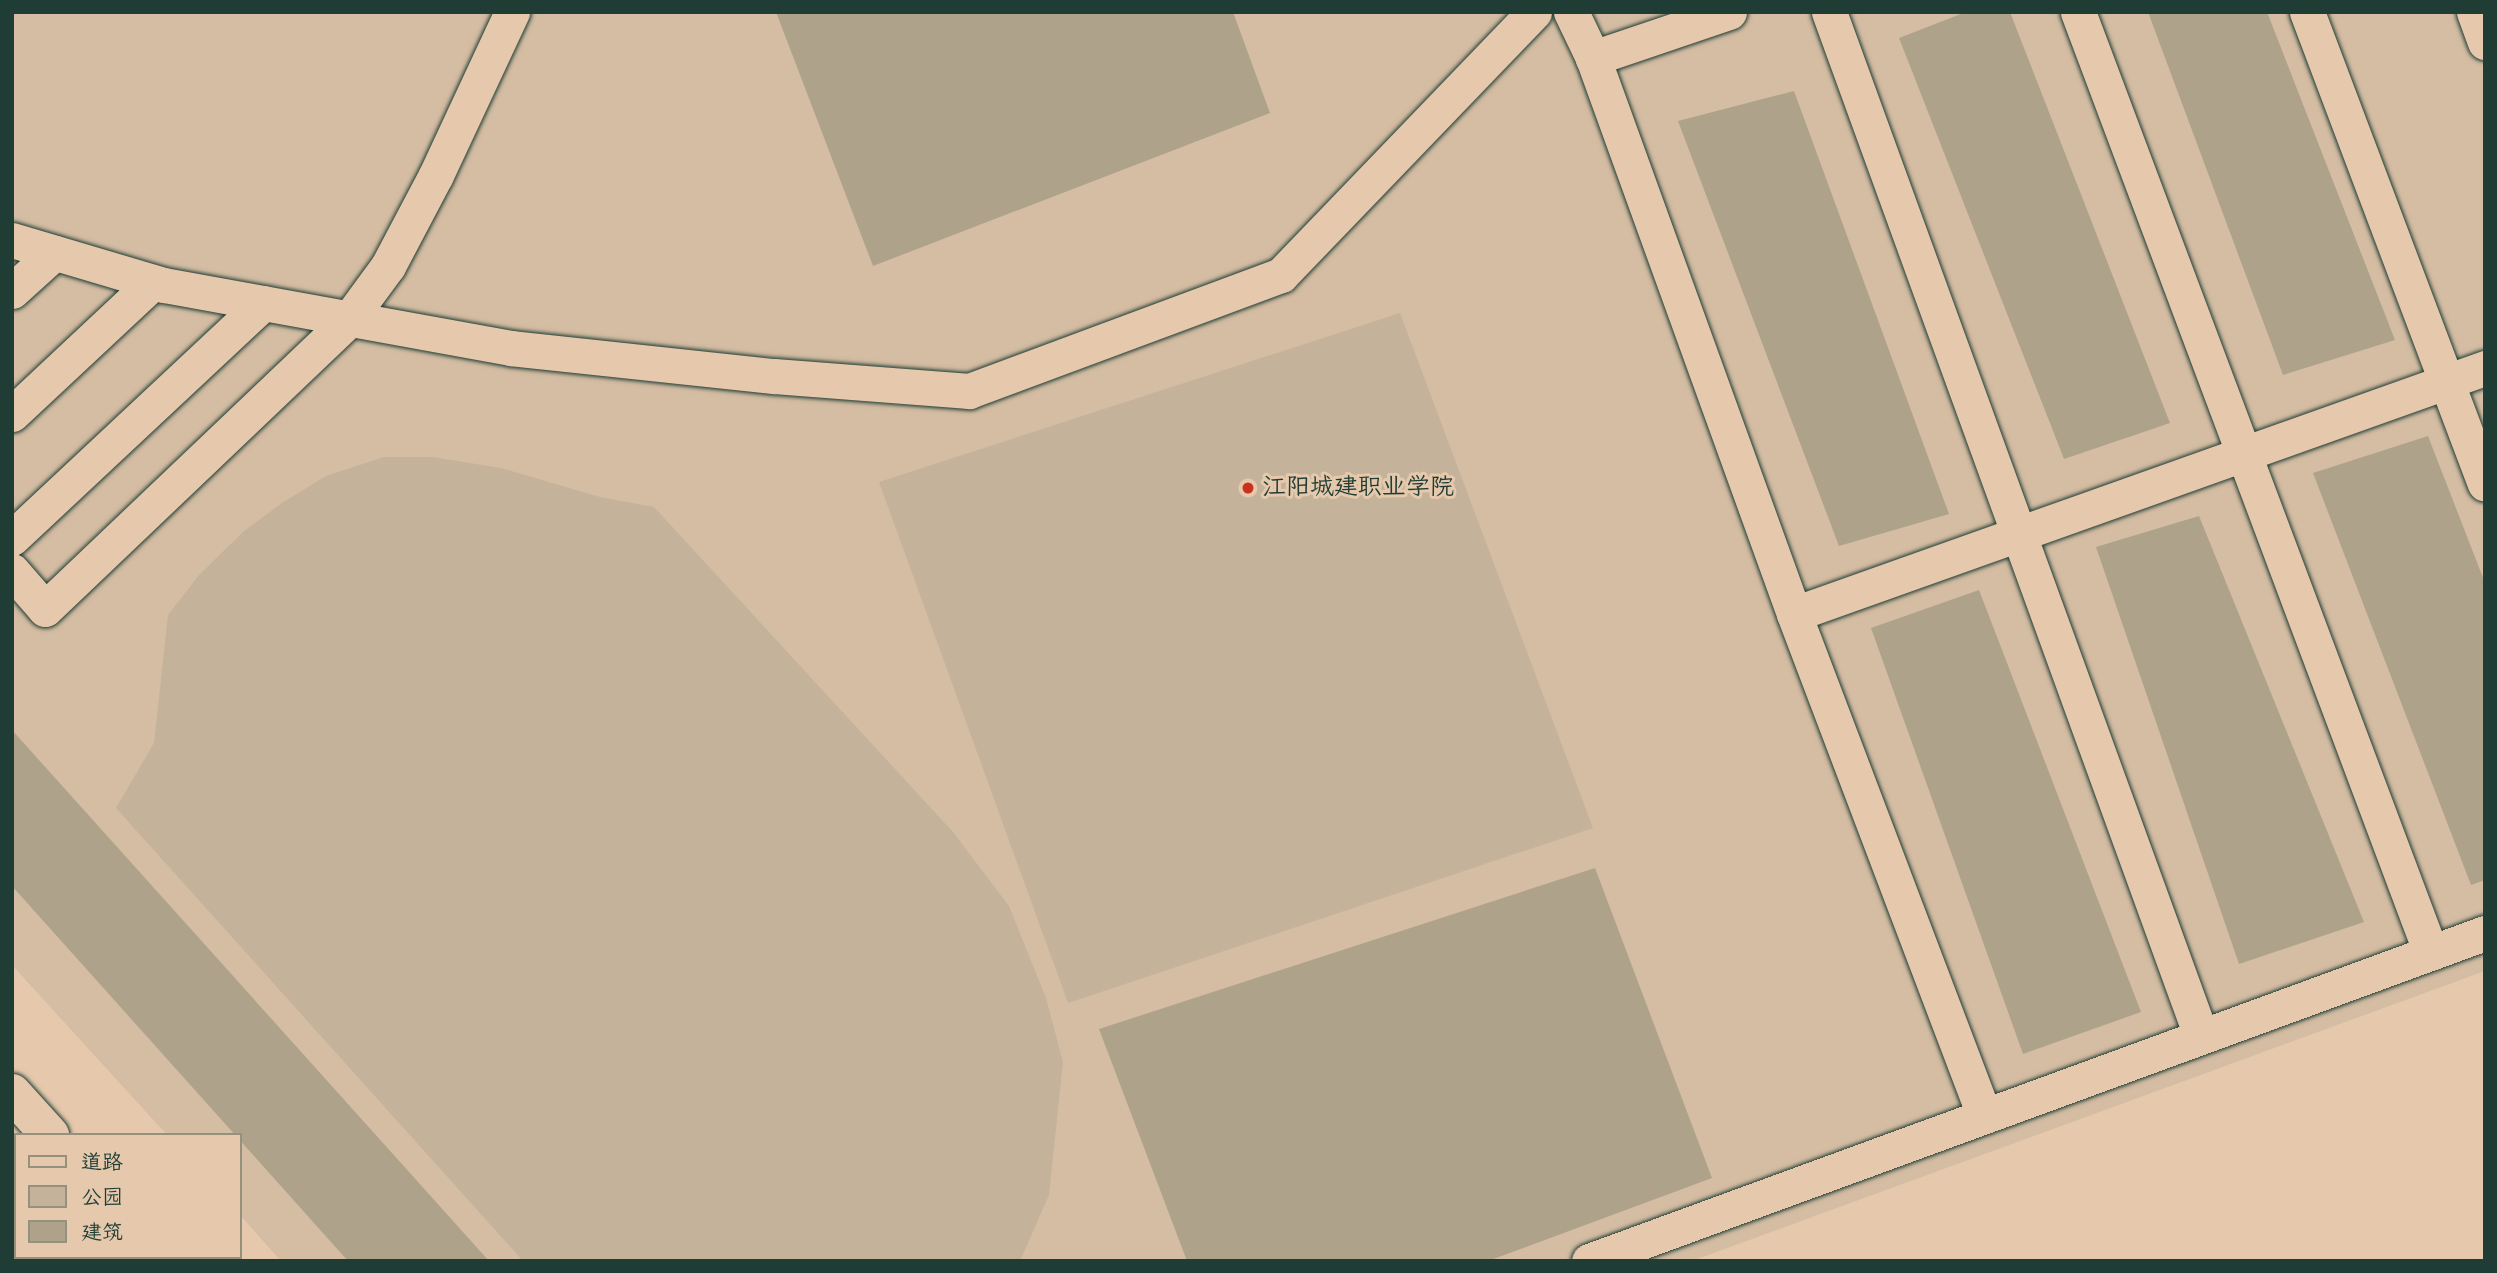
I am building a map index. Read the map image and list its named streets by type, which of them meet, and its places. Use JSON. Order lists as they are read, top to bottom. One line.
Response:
{"places":["江阳城建职业学院"],"legend":["道路","公园","建筑"]}
